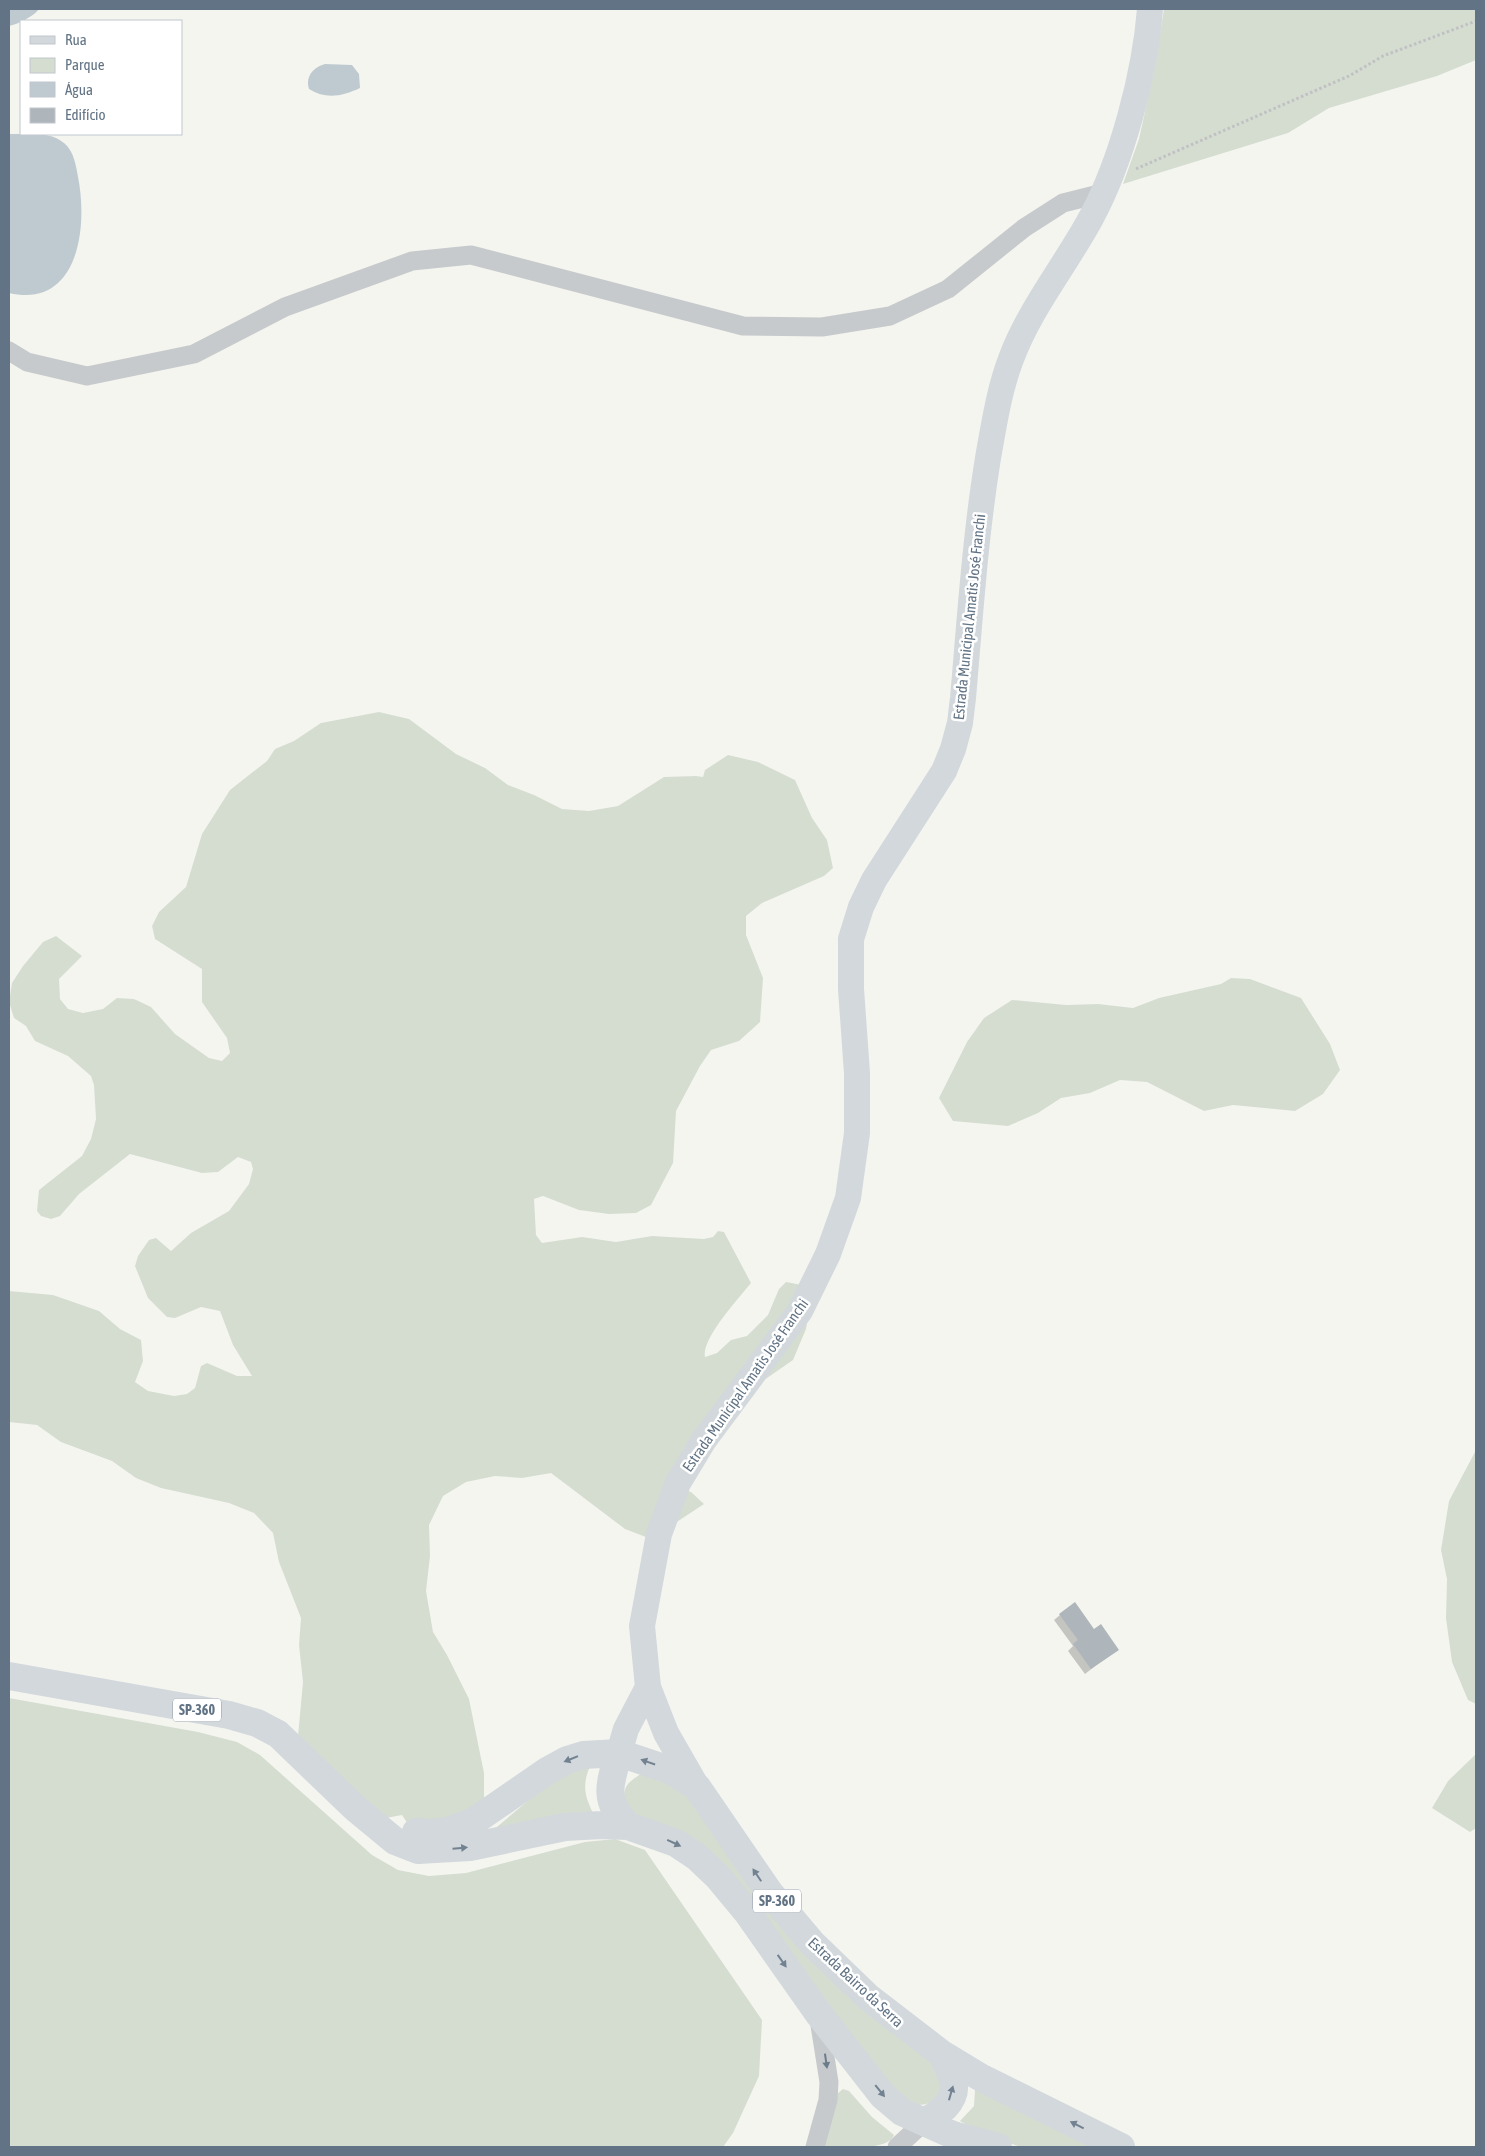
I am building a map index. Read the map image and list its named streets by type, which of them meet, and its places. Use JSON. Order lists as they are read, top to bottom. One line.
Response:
{"streets":{"main road":["Estrada Municipal Amatis José Franchi","SP-360","Estrada Bairro da Serra"]},"crossings":[["Estrada Municipal Amatis José Franchi","Estrada Bairro da Serra"],["SP-360","Estrada Bairro da Serra"]],"legend":["Rua","Parque","Água","Edifício"]}
